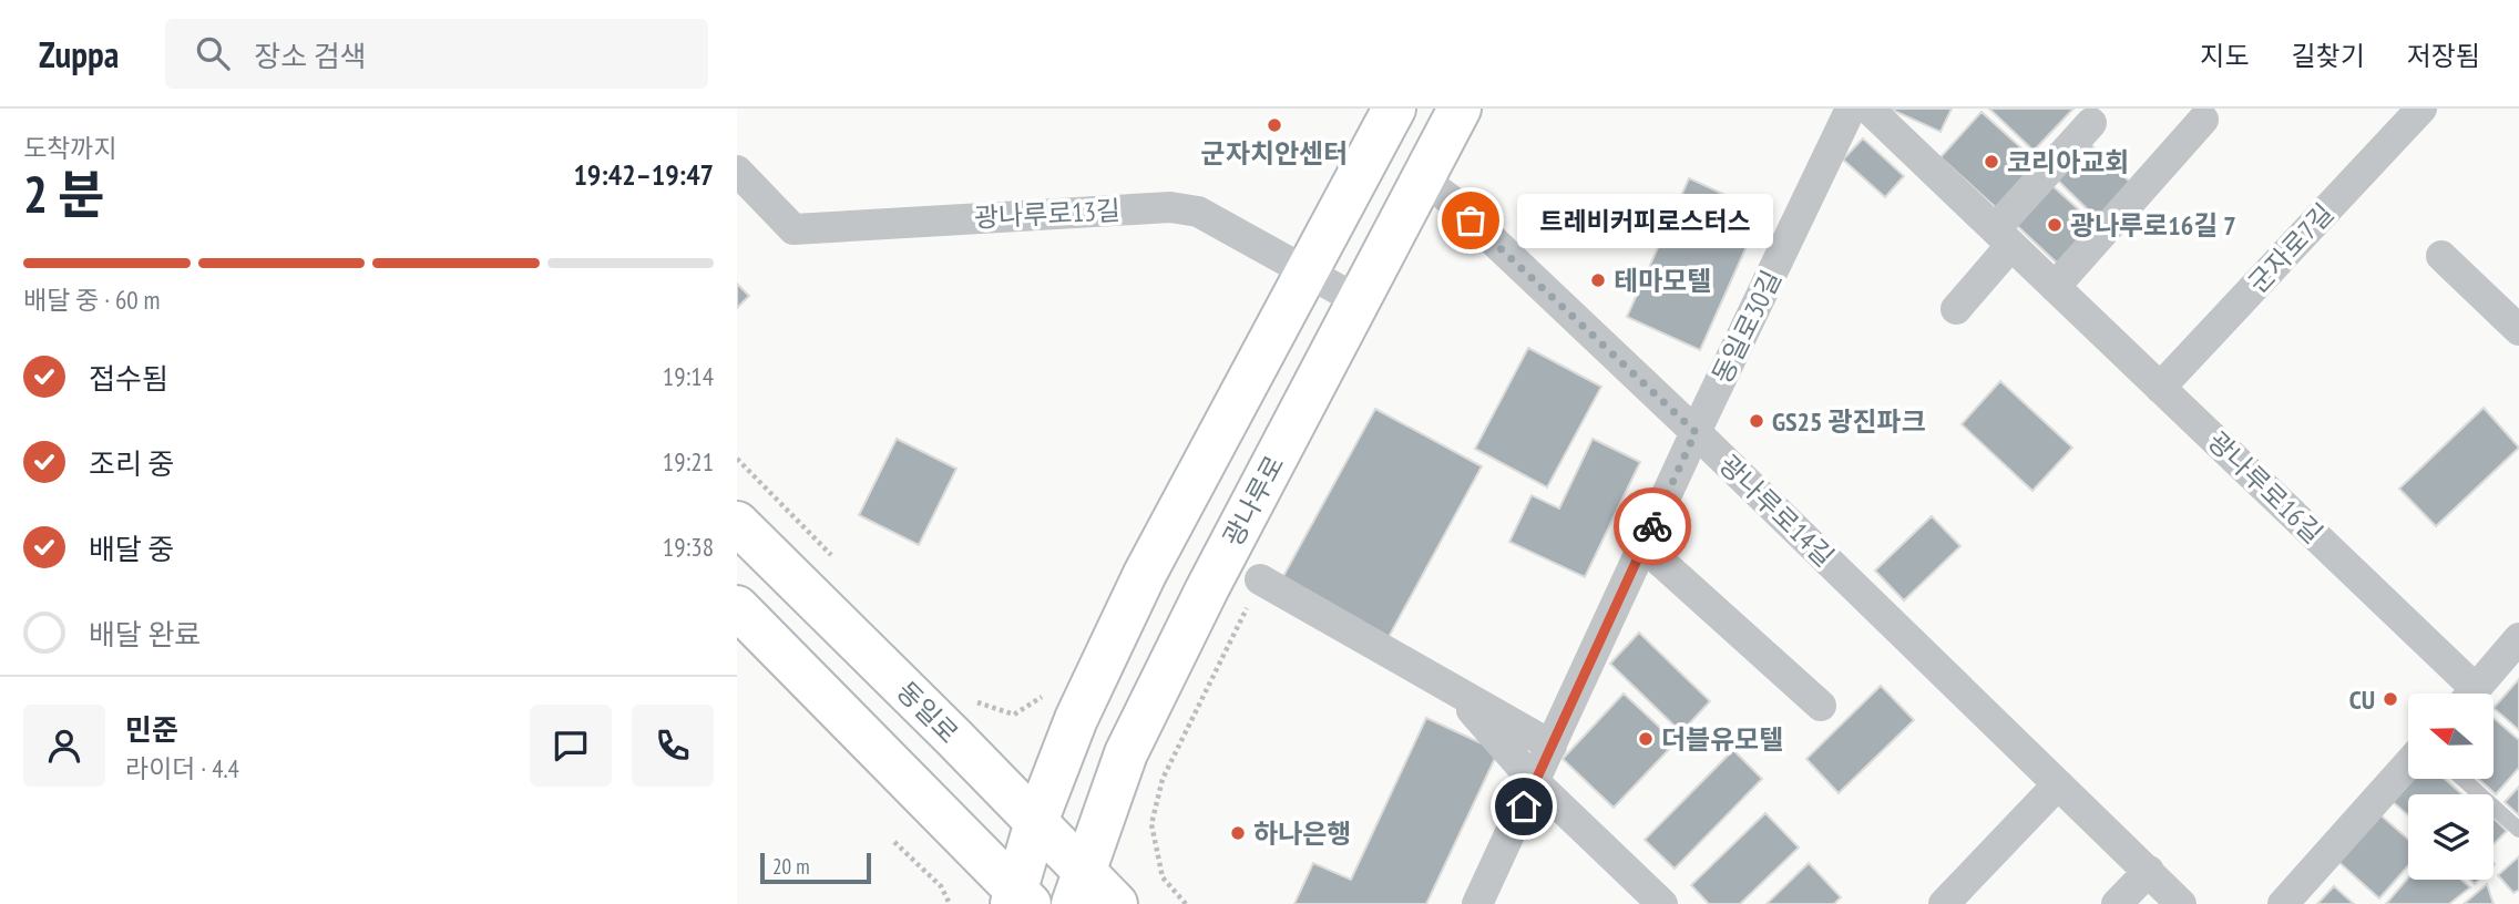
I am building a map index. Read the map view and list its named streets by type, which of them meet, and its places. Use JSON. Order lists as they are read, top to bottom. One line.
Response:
{"streets":{"main road":["광나루로","동일로"],"street":["광나루로13길","군자로7길","동일로30길","광나루로16길","광나루로14길"]},"crossings":[["광나루로13길","광나루로"],["군자로7길","광나루로16길"],["동일로30길","광나루로14길"],["광나루로","광나루로14길"],["광나루로","동일로"]],"places":["군자치안센터","코리아교회","트레비커피로스터스","광나루로16길 7","테마모텔","GS25 광진파크","CU","더블유모텔","하나은행"],"scale_bar":"20 m","north":"left","page":{"header":"Zuppa","search":"장소 검색","nav":["지도","길찾기","저장됨"],"heading":["2 분","도착까지","19:42–19:47"],"panel":["민준","라이더 · 4.4"],"bubble":"트레비커피로스터스","bar":"배달 중 · 60 m","list":[["접수됨","19:14"],["조리 중","19:21"],["배달 중","19:38"],"배달 완료"],"scale":"20 m"}}
